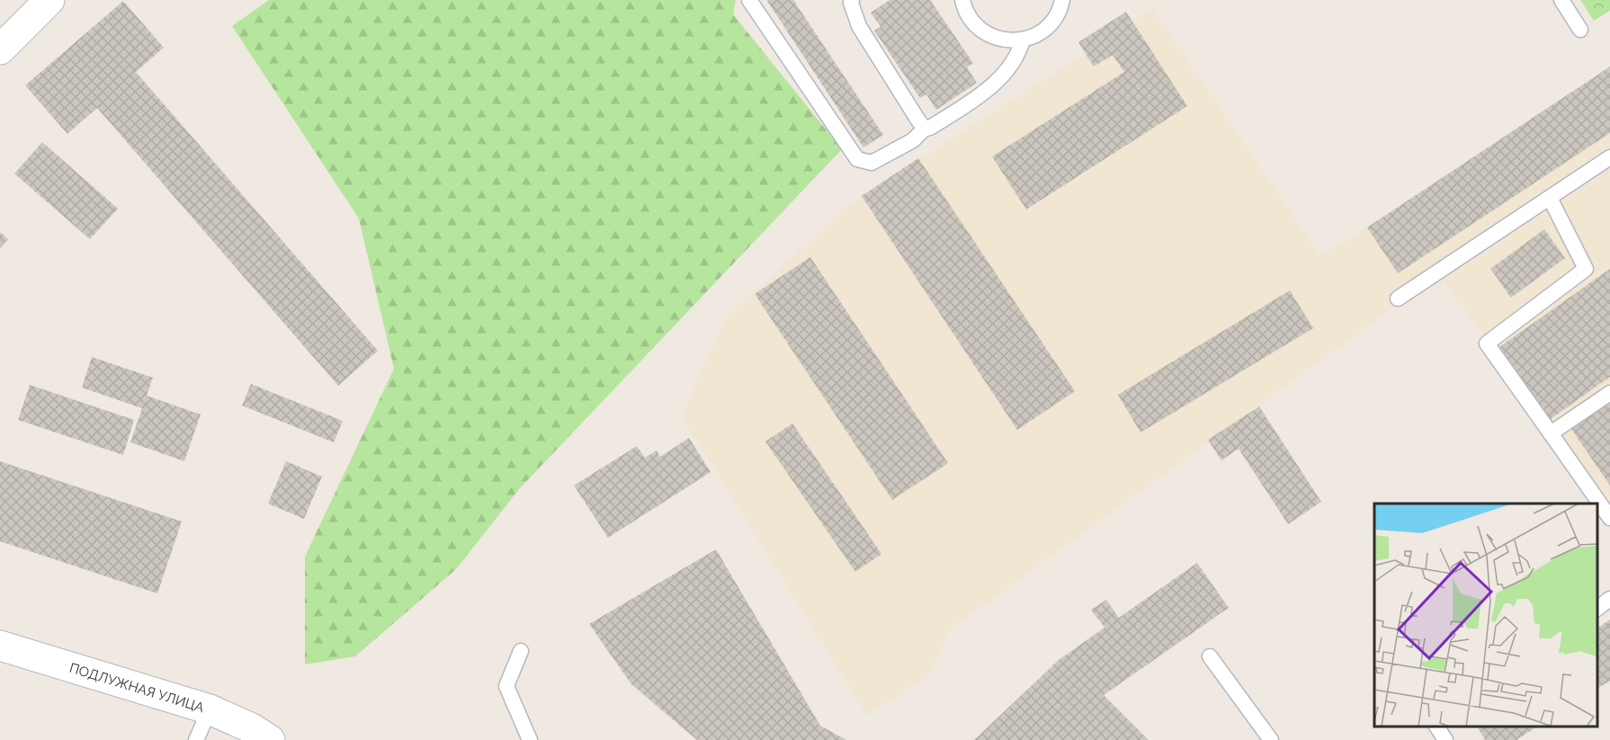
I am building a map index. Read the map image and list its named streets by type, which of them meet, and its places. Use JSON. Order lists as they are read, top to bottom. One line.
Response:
{"streets":{"street":["ПОДЛУЖНАЯ УЛИЦА"]}}
